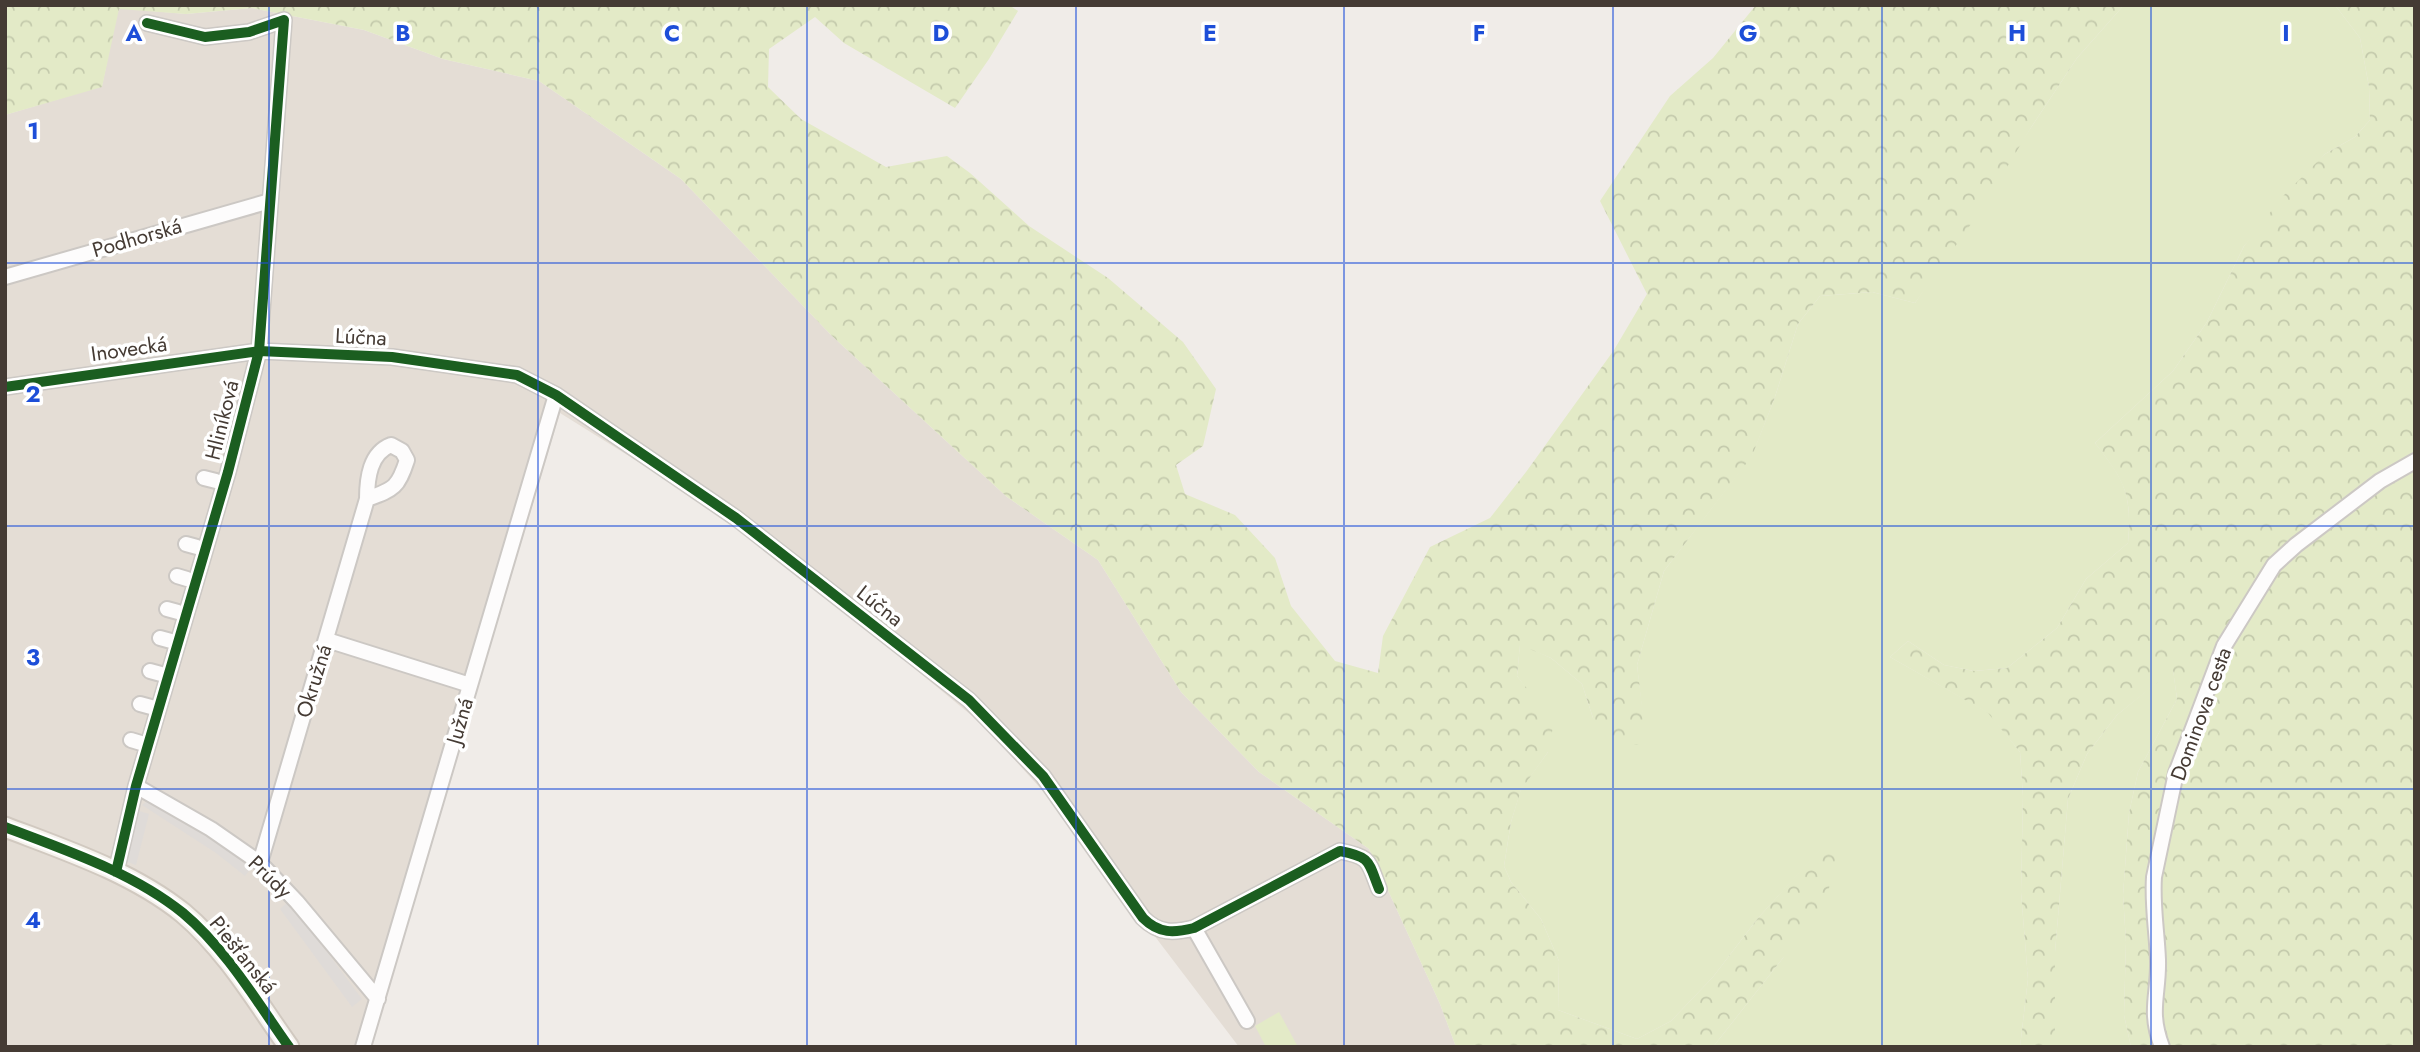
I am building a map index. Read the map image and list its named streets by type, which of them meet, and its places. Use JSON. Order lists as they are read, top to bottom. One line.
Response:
{"streets":{"main road":["Piešťanská"],"street":["Podhorská","Lúčna","Inovecká","Hliníková","Okružná","Dominova cesta","Južná","Prúdy"]},"crossings":[["Podhorská","Hliníková"],["Lúčna","Inovecká"],["Lúčna","Hliníková"],["Lúčna","Južná"],["Inovecká","Hliníková"],["Hliníková","Prúdy"],["Hliníková","Piešťanská"],["Okružná","Prúdy"],["Južná","Prúdy"]],"grid":{"columns":["A","B","C","D","E","F","G","H","I"],"rows":["1","2","3","4"]}}
